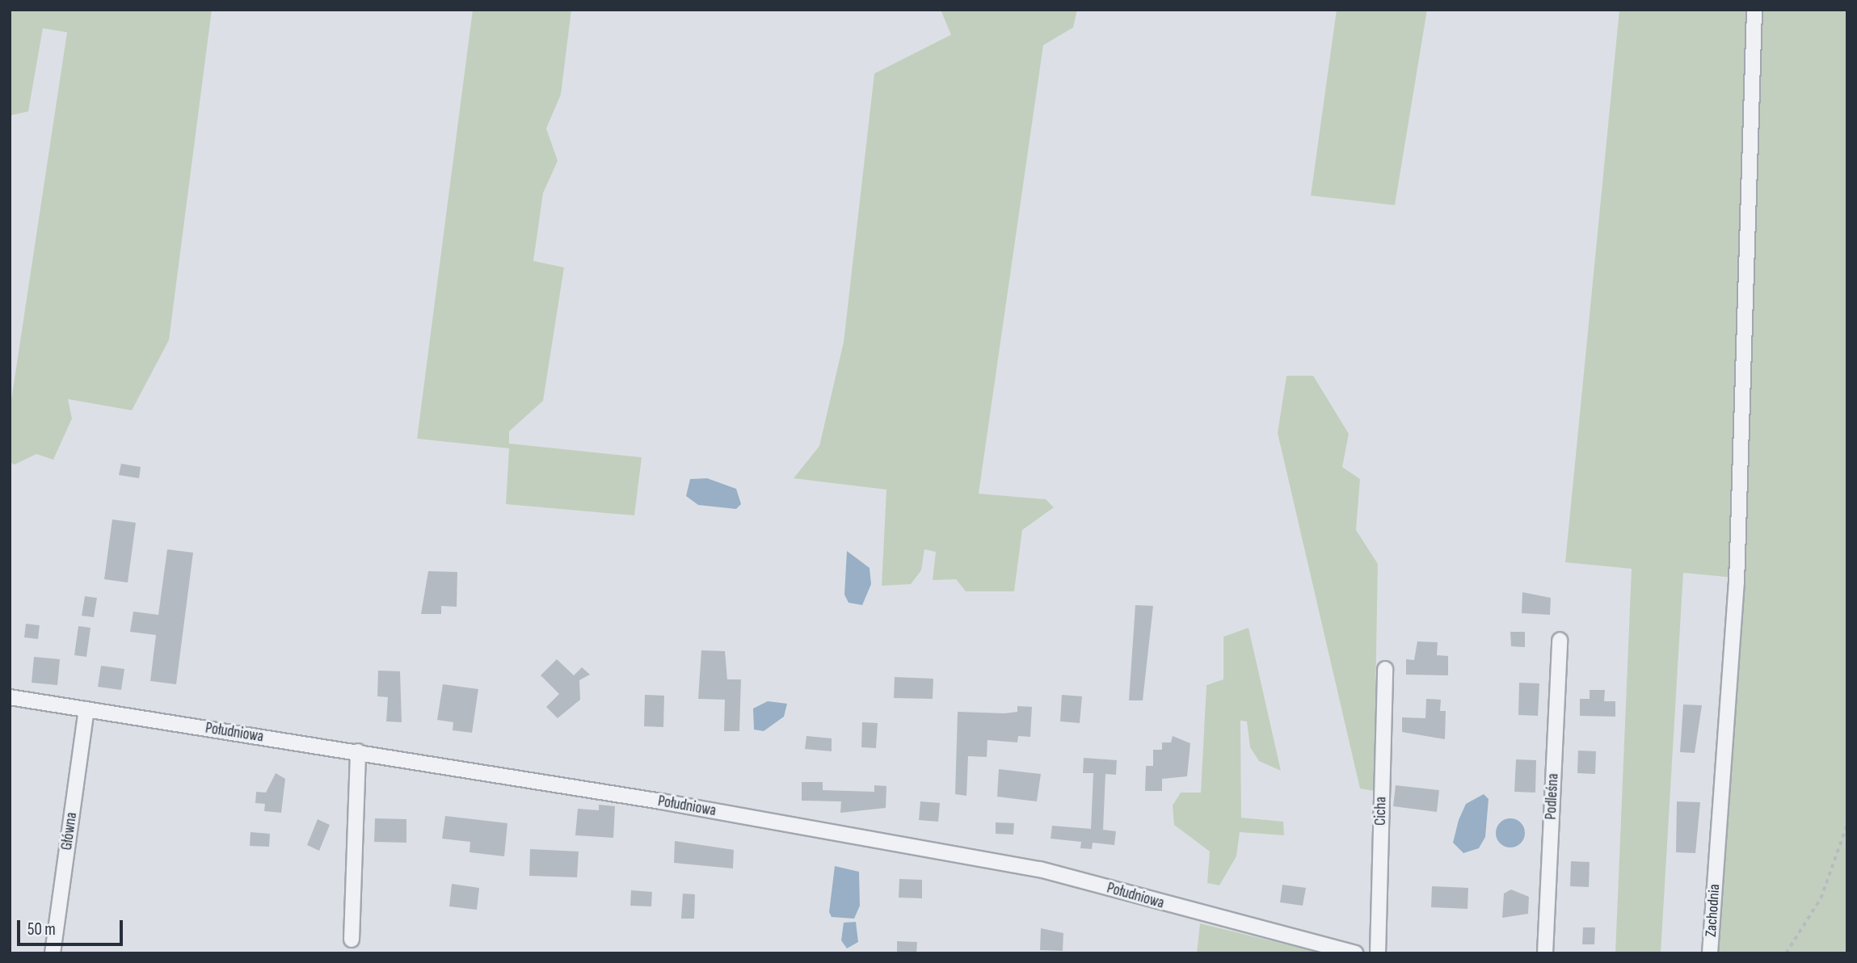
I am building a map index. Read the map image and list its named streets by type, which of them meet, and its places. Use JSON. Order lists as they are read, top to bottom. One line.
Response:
{"streets":{"street":["Południowa","Podleśna","Cicha","Główna","Zachodnia"]},"crossings":[["Południowa","Główna"]],"scale_bar":"50 m"}
